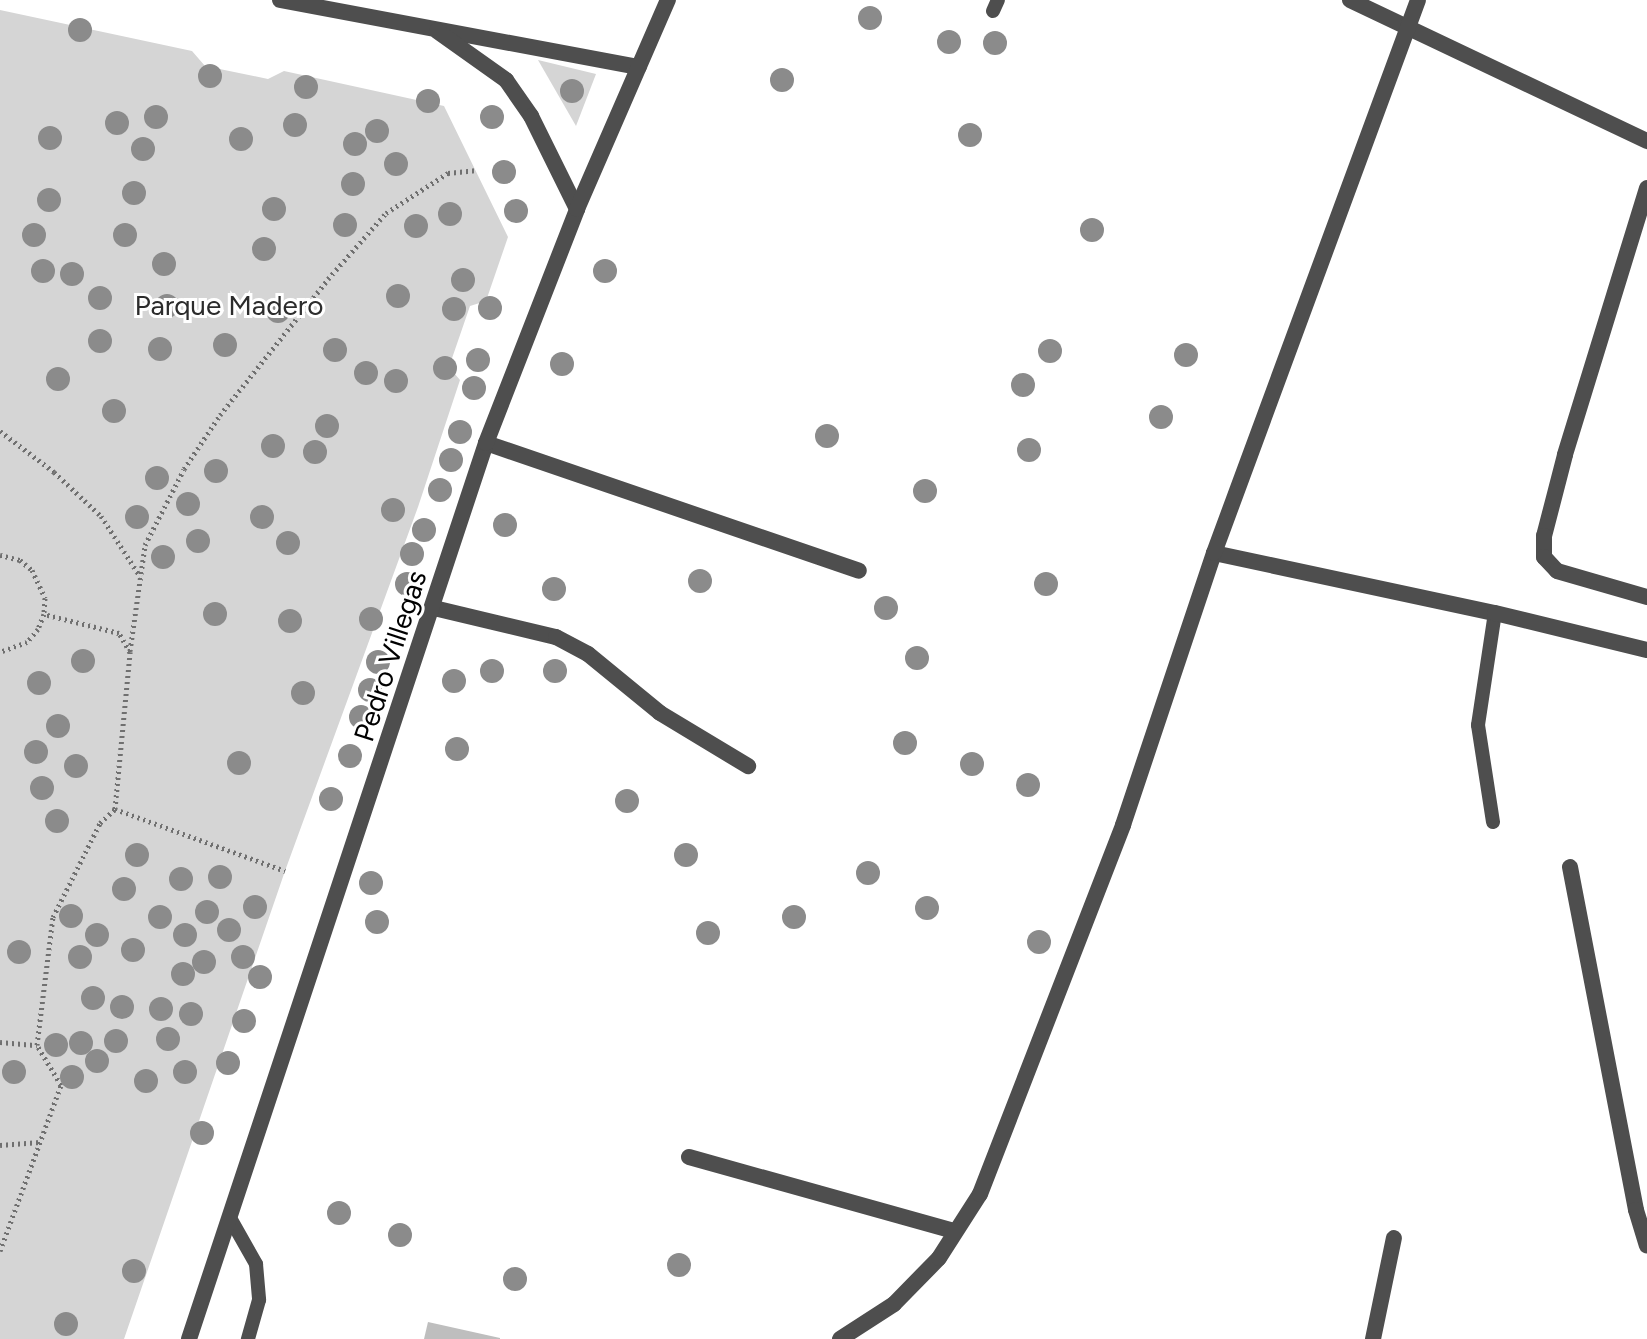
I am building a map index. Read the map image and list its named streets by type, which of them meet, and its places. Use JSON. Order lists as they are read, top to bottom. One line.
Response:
{"streets":{"street":["Pedro Villegas"]},"parks":["Parque Madero"]}
